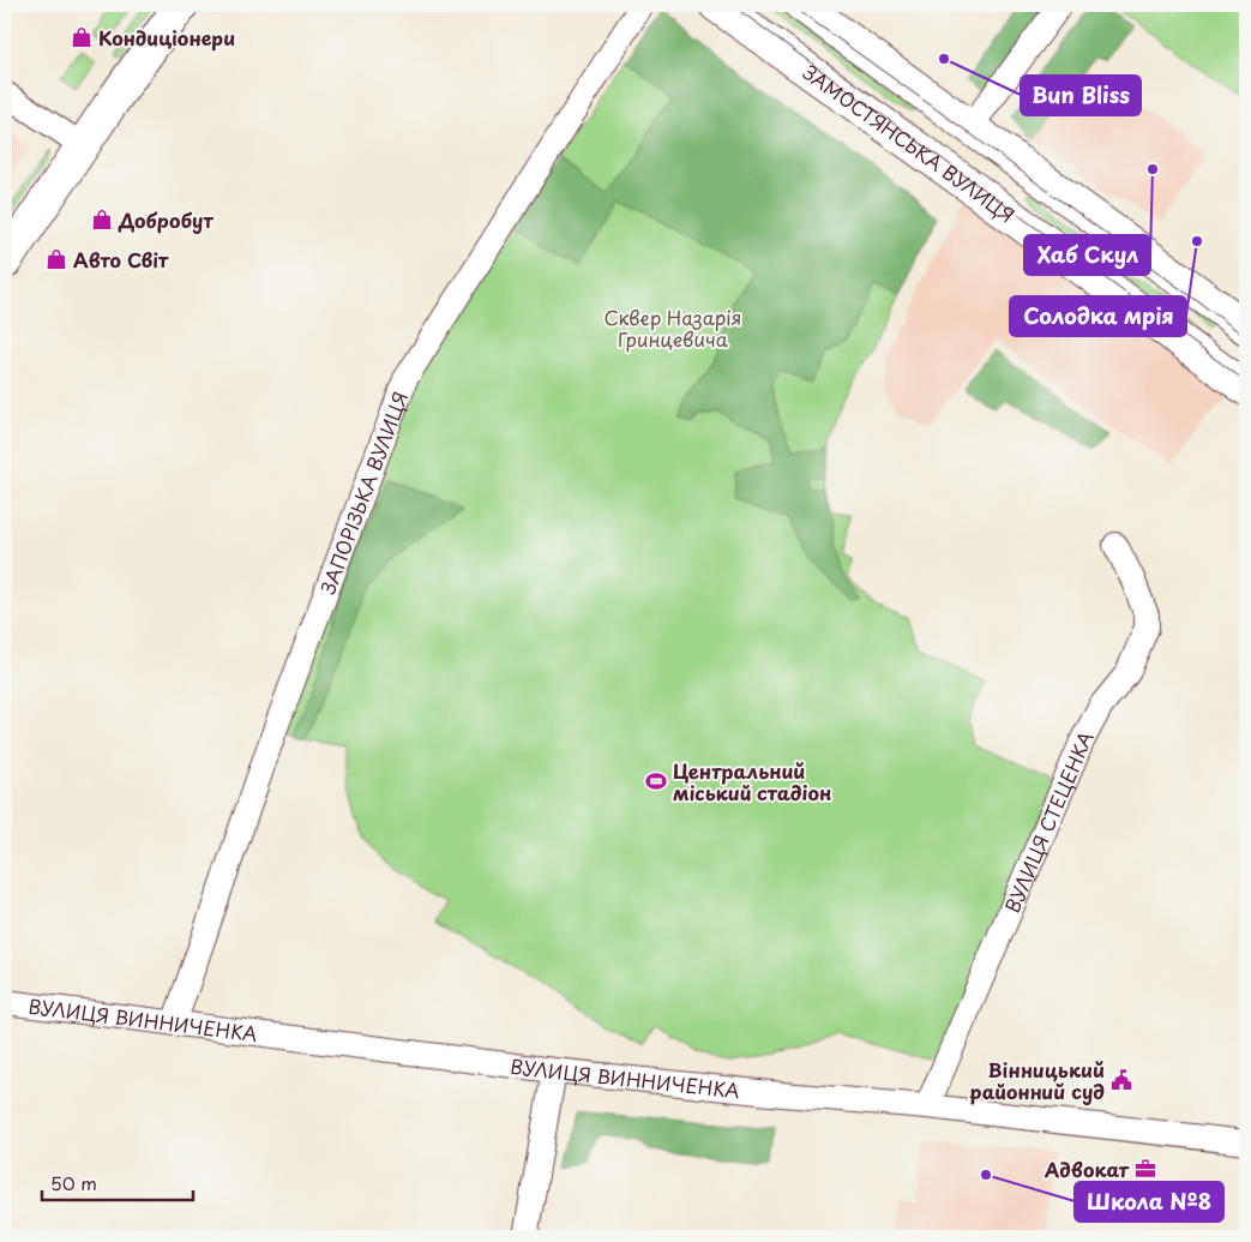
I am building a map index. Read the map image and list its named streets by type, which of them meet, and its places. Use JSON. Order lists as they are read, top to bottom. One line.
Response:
{"streets":{"main road":["ЗАМОСТЯНСЬКА ВУЛИЦЯ"],"street":["ЗАПОРІЗЬКА ВУЛИЦЯ","ВУЛИЦЯ СТЕЦЕНКА","ВУЛИЦЯ ВИННИЧЕНКА"]},"crossings":[["ЗАПОРІЗЬКА ВУЛИЦЯ","ВУЛИЦЯ ВИННИЧЕНКА"],["ВУЛИЦЯ СТЕЦЕНКА","ВУЛИЦЯ ВИННИЧЕНКА"]],"parks":["Сквер Назарія Гринцевича"],"places":{"shop":["Кондиціонери","Добробут","Авто Світ"],"other":["Bun Bliss","Хаб Скул","Солодка мрія","Школа №8"],"sports":["Центральний міський стадіон"],"public building":["Вінницький районний суд"],"office":["Адвокат"]},"scale_bar":"50 m"}
